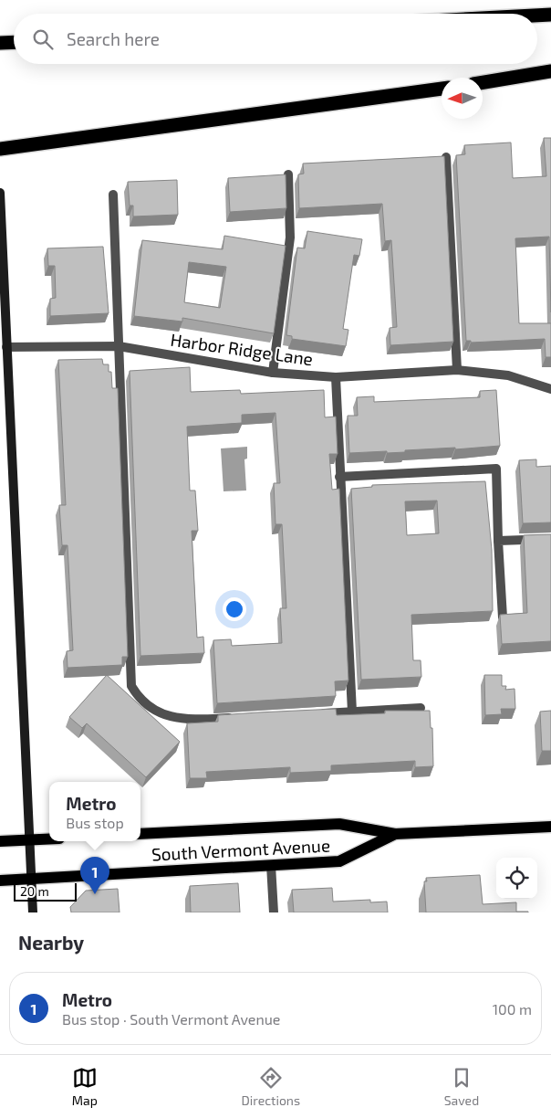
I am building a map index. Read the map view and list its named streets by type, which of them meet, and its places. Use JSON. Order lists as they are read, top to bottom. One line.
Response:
{"streets":{"main road":["South Vermont Avenue"],"lane":["Harbor Ridge Lane"]},"scale_bar":"20 m","north":"left","page":{"search":"Search here","popup":["Metro","Bus stop"],"pins":"1","scale":"20 m","heading":"Nearby","list":[{"mark":"1","name":"Metro","note":"Bus stop · South Vermont Avenue","value":"100 m"}],"nav":["Map","Directions","Saved"]}}
